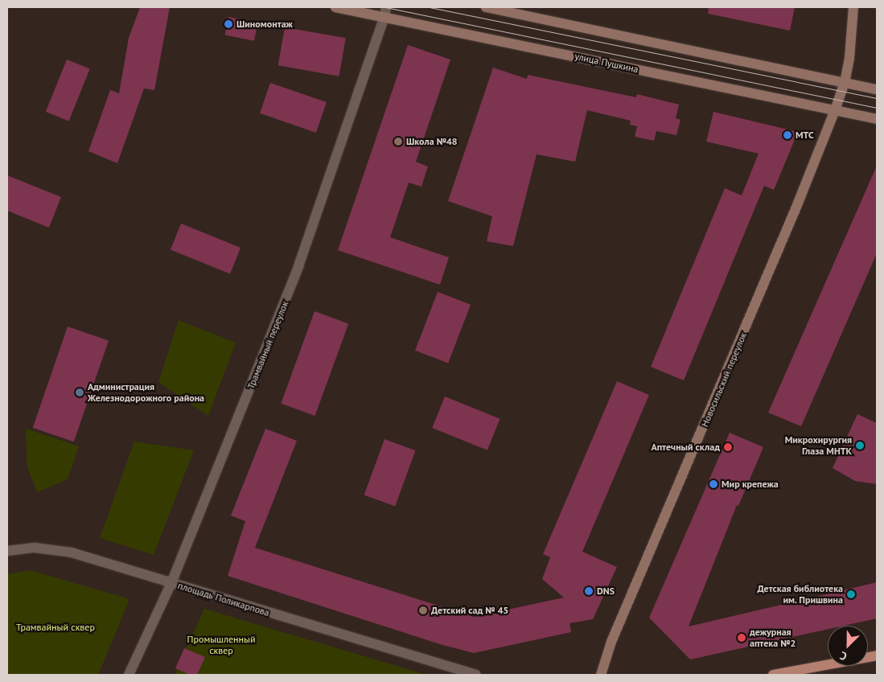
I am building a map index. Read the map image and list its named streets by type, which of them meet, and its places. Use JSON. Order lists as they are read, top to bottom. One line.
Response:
{"streets":{"main road":["улица Пушкина","Новосильский переулок"],"street":["Трамвайный переулок","площадь Поликарпова"]},"crossings":[["улица Пушкина","Трамвайный переулок"],["улица Пушкина","Новосильский переулок"],["Трамвайный переулок","площадь Поликарпова"]],"parks":["Трамвайный сквер","Промышленный сквер"],"places":["Шиномонтаж","МТС","Школа №48","Администрация Железнодорожного района","Микрохирургия Глаза МНТК","Аптечный склад","Мир крепежа","DNS","Детская библиотека им. Пришвина","Детский сад № 45","дежурная аптека №2"],"north":"bottom left"}
